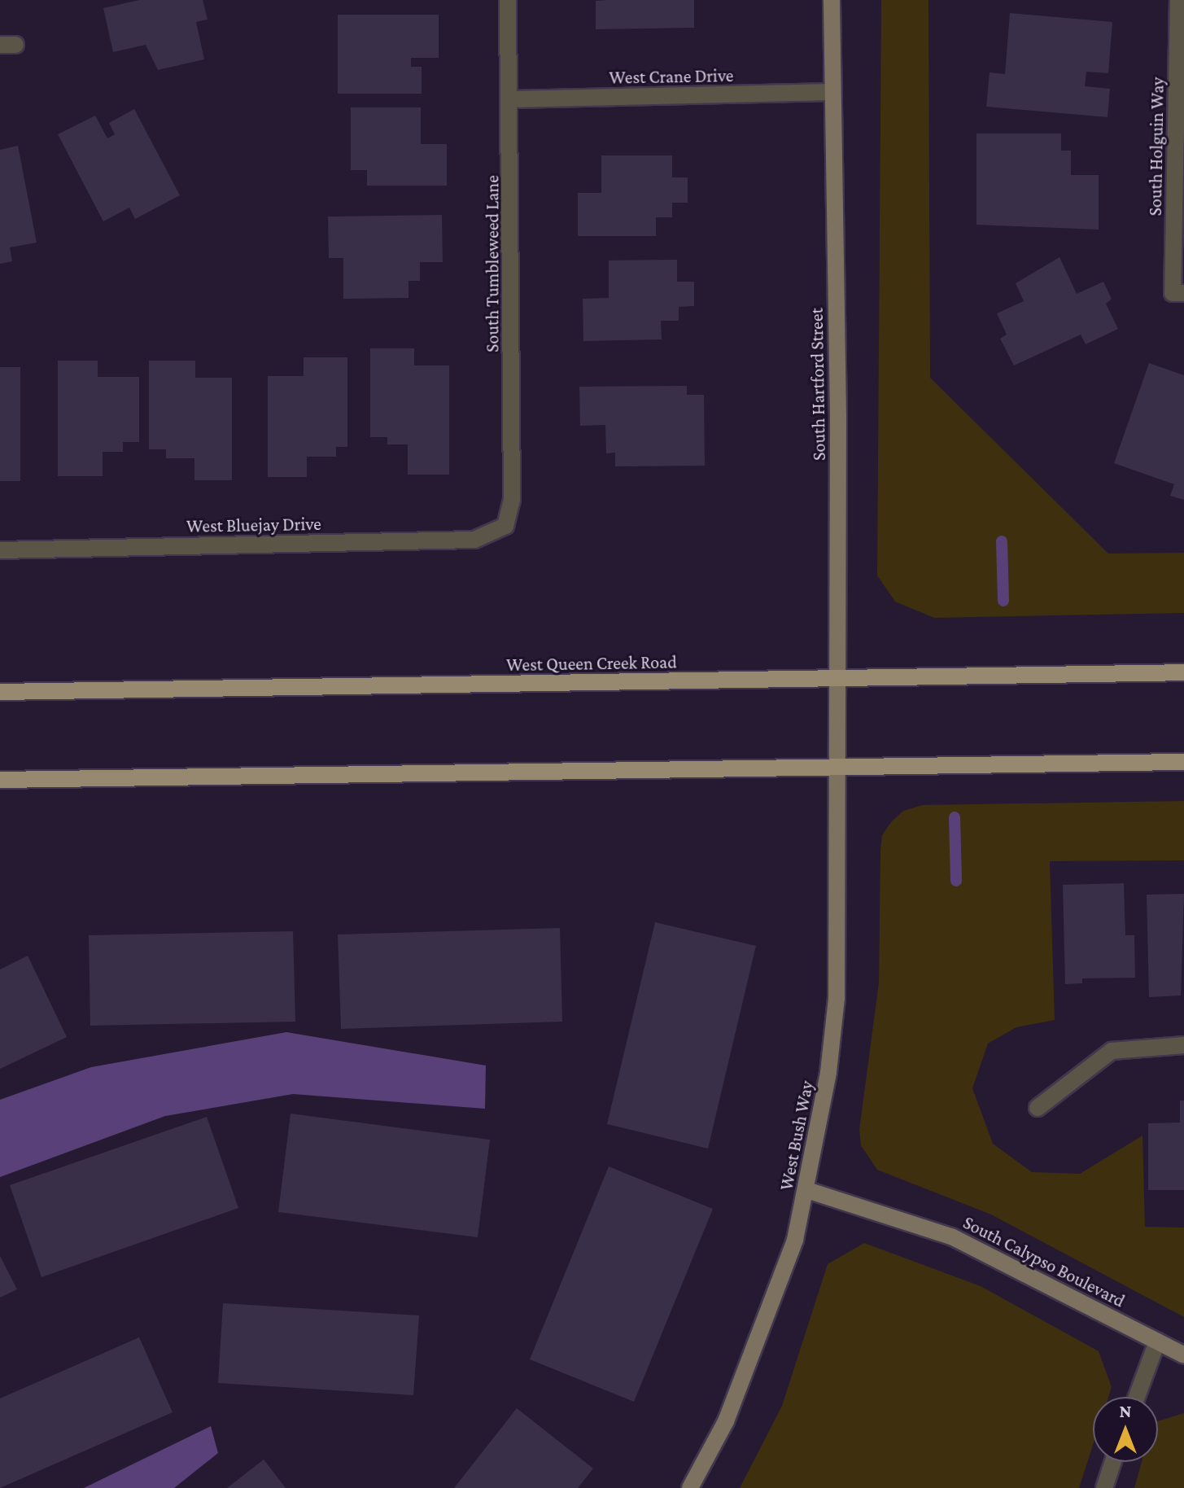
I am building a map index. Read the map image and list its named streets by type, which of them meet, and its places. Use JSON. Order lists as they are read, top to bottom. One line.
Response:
{"streets":{"main road":["West Queen Creek Road"],"street":["West Crane Drive","South Holguin Way","South Tumbleweed Lane","South Hartford Street","West Bluejay Drive","West Bush Way","South Calypso Boulevard"]},"crossings":[["West Crane Drive","South Tumbleweed Lane"],["West Crane Drive","South Hartford Street"],["South Tumbleweed Lane","West Bluejay Drive"],["South Hartford Street","West Queen Creek Road"],["South Hartford Street","West Bush Way"],["West Bush Way","South Calypso Boulevard"]],"north":"top"}
